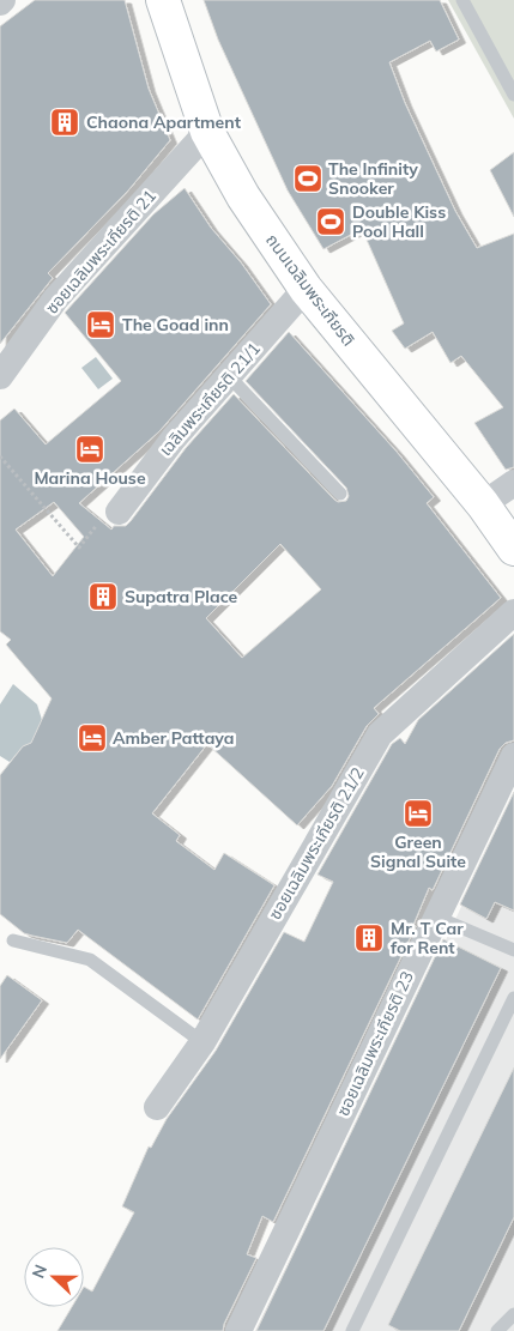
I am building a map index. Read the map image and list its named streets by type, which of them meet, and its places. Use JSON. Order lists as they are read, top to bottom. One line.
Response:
{"streets":{"main road":["ถนนเฉลิมพระเกียรติ"],"street":["ซอยเฉลิมพระเกียรติ 21","เฉลิมพระเกียรติ 21/1","ซอยเฉลิมพระเกียรติ 21/2","ซอยเฉลิมพระเกียรติ 23"]},"crossings":[["ซอยเฉลิมพระเกียรติ 21","ถนนเฉลิมพระเกียรติ"],["ถนนเฉลิมพระเกียรติ","เฉลิมพระเกียรติ 21/1"]],"places":{"building":["Chaona Apartment","Supatra Place","Mr. T Car for Rent"],"sports":["The Infinity Snooker","Double Kiss Pool Hall"],"hotel":["The Goad inn","Marina House","Amber Pattaya","Green Signal Suite"]},"north":"left"}
